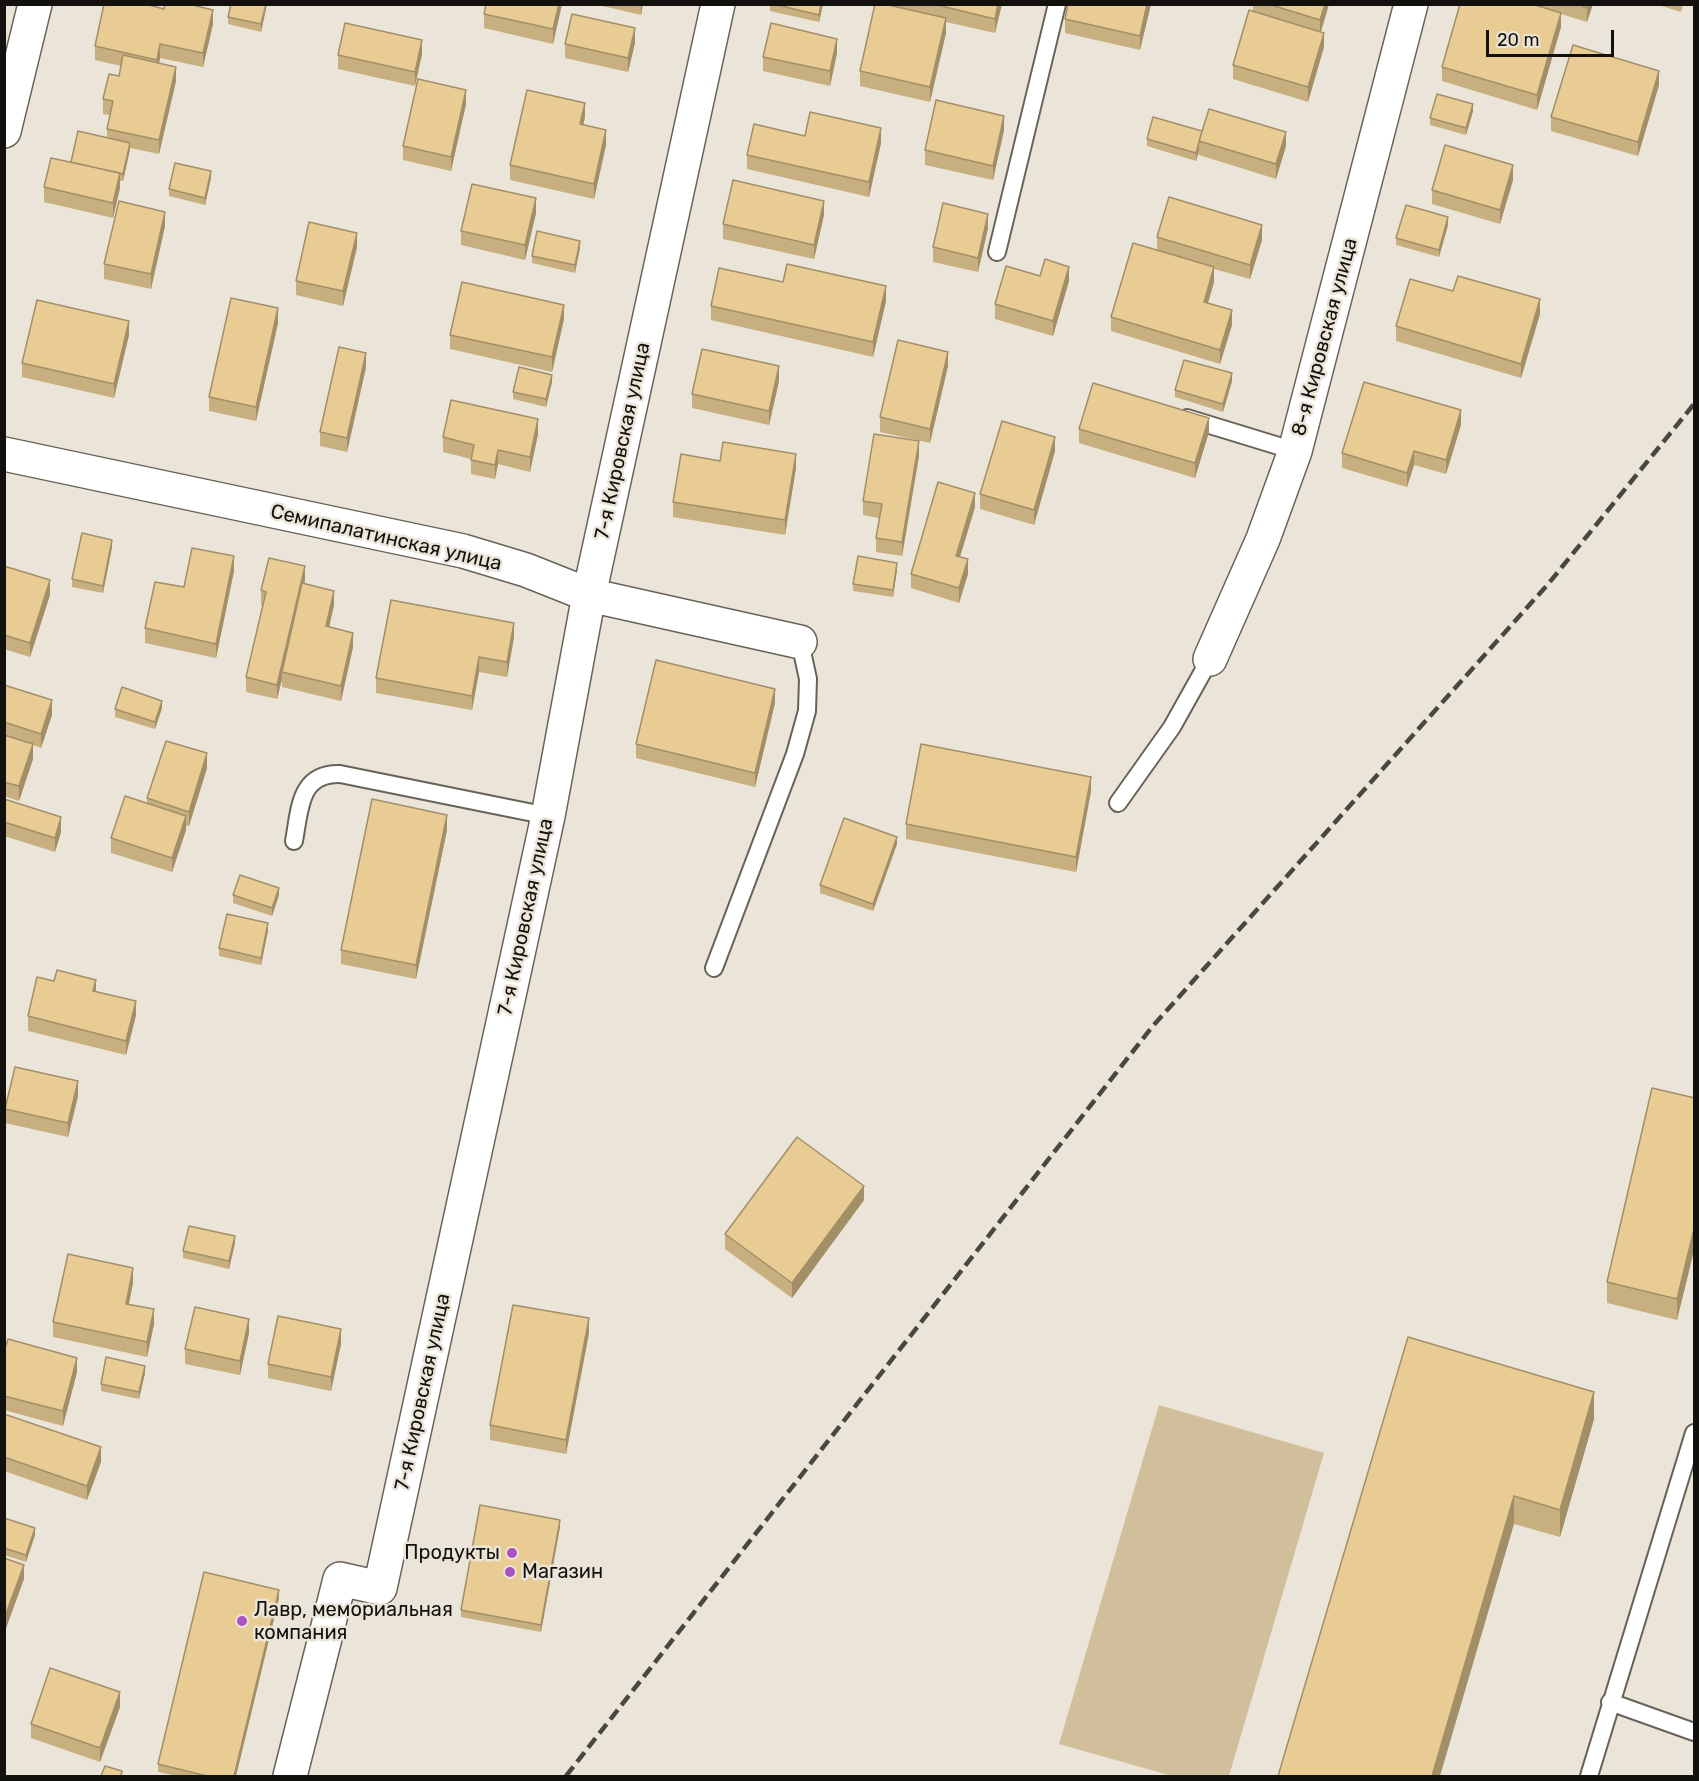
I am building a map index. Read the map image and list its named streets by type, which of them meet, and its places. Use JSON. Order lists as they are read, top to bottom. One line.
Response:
{"streets":{"street":["8-я Кировская улица","7-я Кировская улица","Семипалатинская улица"]},"crossings":[["7-я Кировская улица","Семипалатинская улица"]],"places":["Продукты","Магазин","Лавр, мемориальная компания"],"scale_bar":"20 m"}
